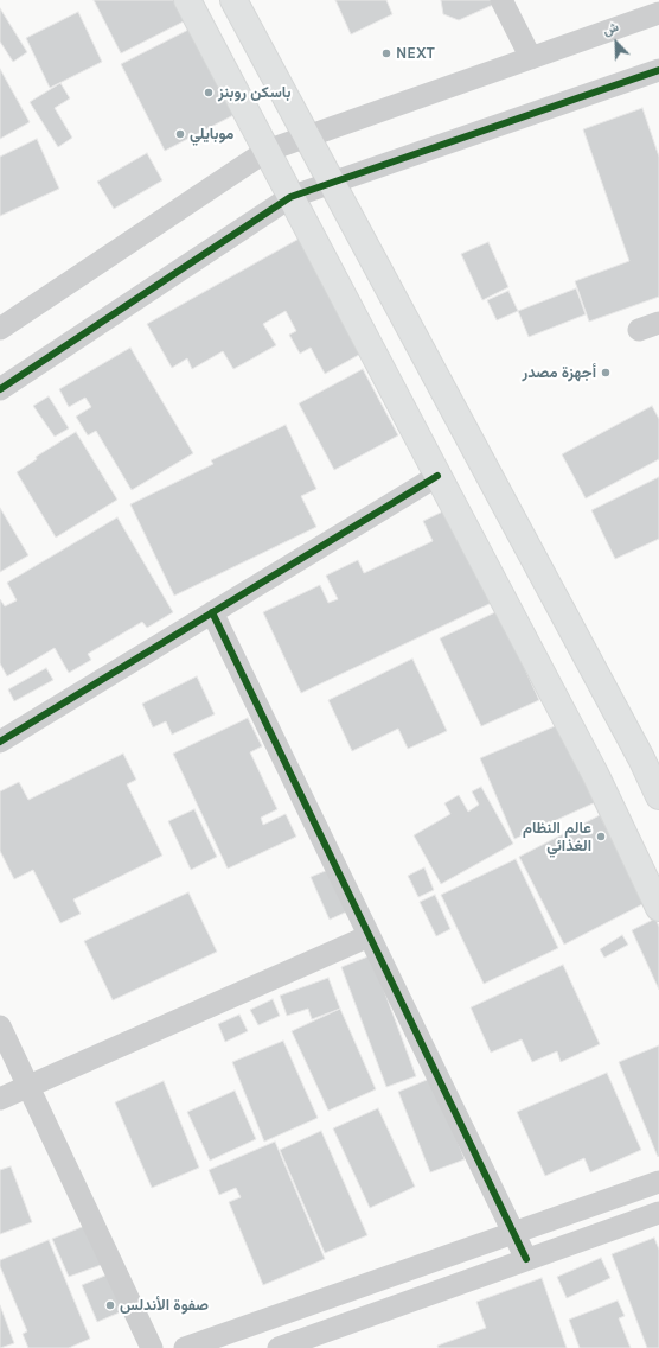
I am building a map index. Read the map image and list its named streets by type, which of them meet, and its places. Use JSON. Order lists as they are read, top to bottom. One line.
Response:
{"places":["NEXT","باسكن روبنز","موبايلي","أجهزة مصدر","عالم النظام الغذائي","صفوة الأندلس"],"north":"top left"}
